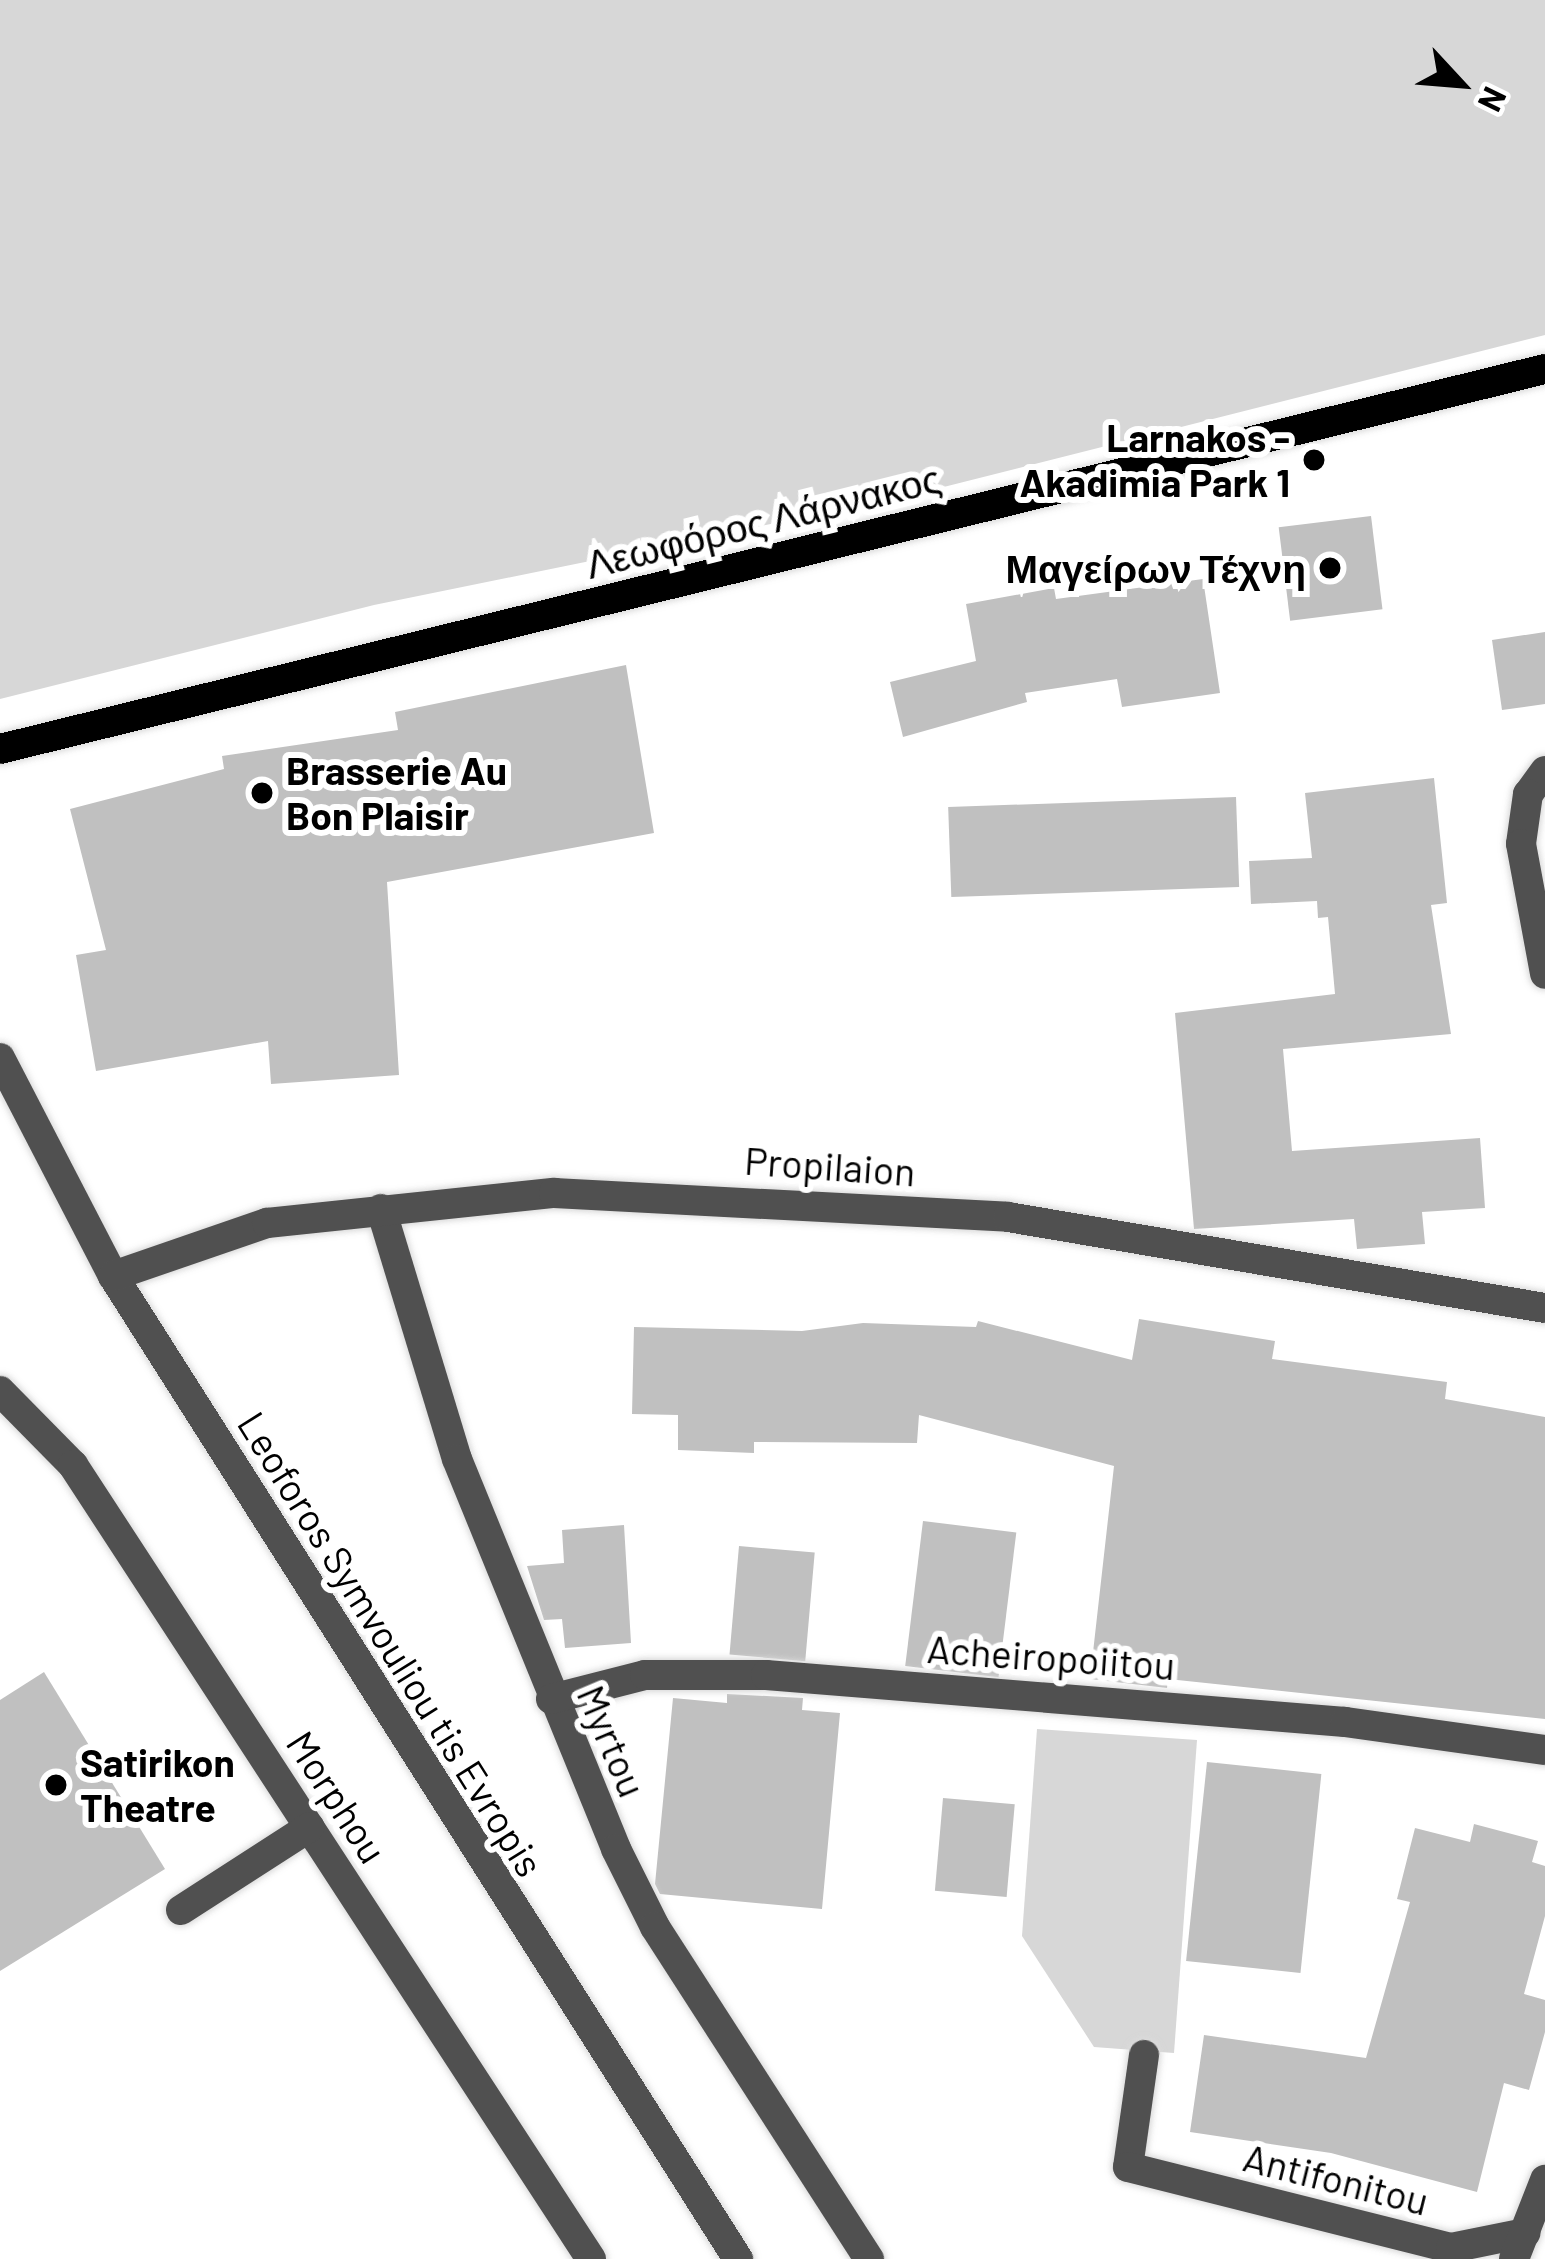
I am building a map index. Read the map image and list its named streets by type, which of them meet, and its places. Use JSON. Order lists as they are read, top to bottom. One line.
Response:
{"streets":{"main road":["Λεωφόρος Λάρνακος"],"street":["Propilaion","Leoforos Symvouliou tis Evropis","Acheiropoiitou","Myrtou","Morphou","Antifonitou"]},"crossings":[["Propilaion","Leoforos Symvouliou tis Evropis"],["Propilaion","Myrtou"],["Acheiropoiitou","Myrtou"]],"places":["Larnakos - Akadimia Park 1","Μαγείρων Τέχνη","Brasserie Au Bon Plaisir","Satirikon Theatre"],"north":"bottom right"}
